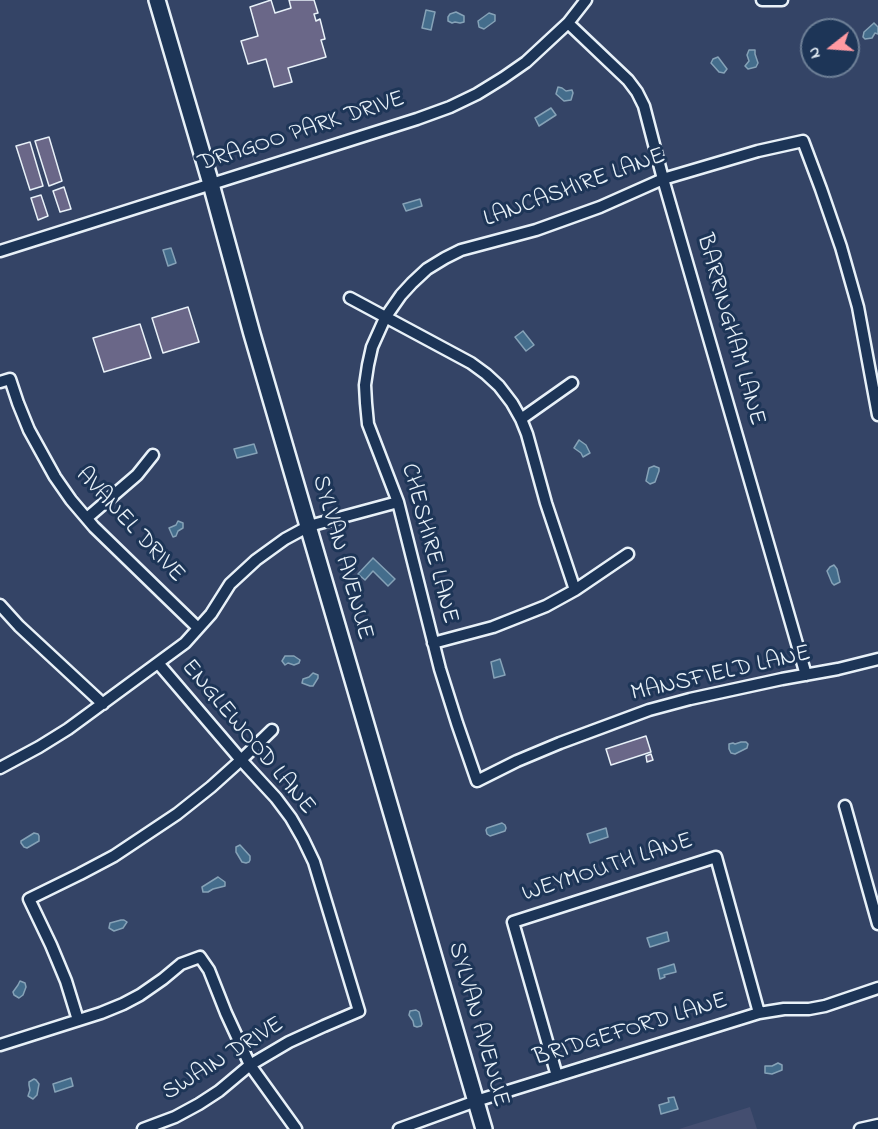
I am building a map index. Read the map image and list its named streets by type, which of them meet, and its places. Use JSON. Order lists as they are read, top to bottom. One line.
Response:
{"streets":{"main road":["SYLVAN AVENUE"],"street":["DRAGOO PARK DRIVE","LANCASHIRE LANE","BARRINGHAM LANE","AVANEL DRIVE","CHESHIRE LANE","MANSFIELD LANE","ENGLEWOOD LANE","WEYMOUTH LANE","BRIDGEFORD LANE","SWAIN DRIVE"]},"crossings":[["DRAGOO PARK DRIVE","BARRINGHAM LANE"],["DRAGOO PARK DRIVE","SYLVAN AVENUE"],["LANCASHIRE LANE","BARRINGHAM LANE"],["LANCASHIRE LANE","CHESHIRE LANE"],["BARRINGHAM LANE","MANSFIELD LANE"],["CHESHIRE LANE","MANSFIELD LANE"],["SYLVAN AVENUE","BRIDGEFORD LANE"],["ENGLEWOOD LANE","SWAIN DRIVE"],["WEYMOUTH LANE","BRIDGEFORD LANE"]],"north":"left"}
